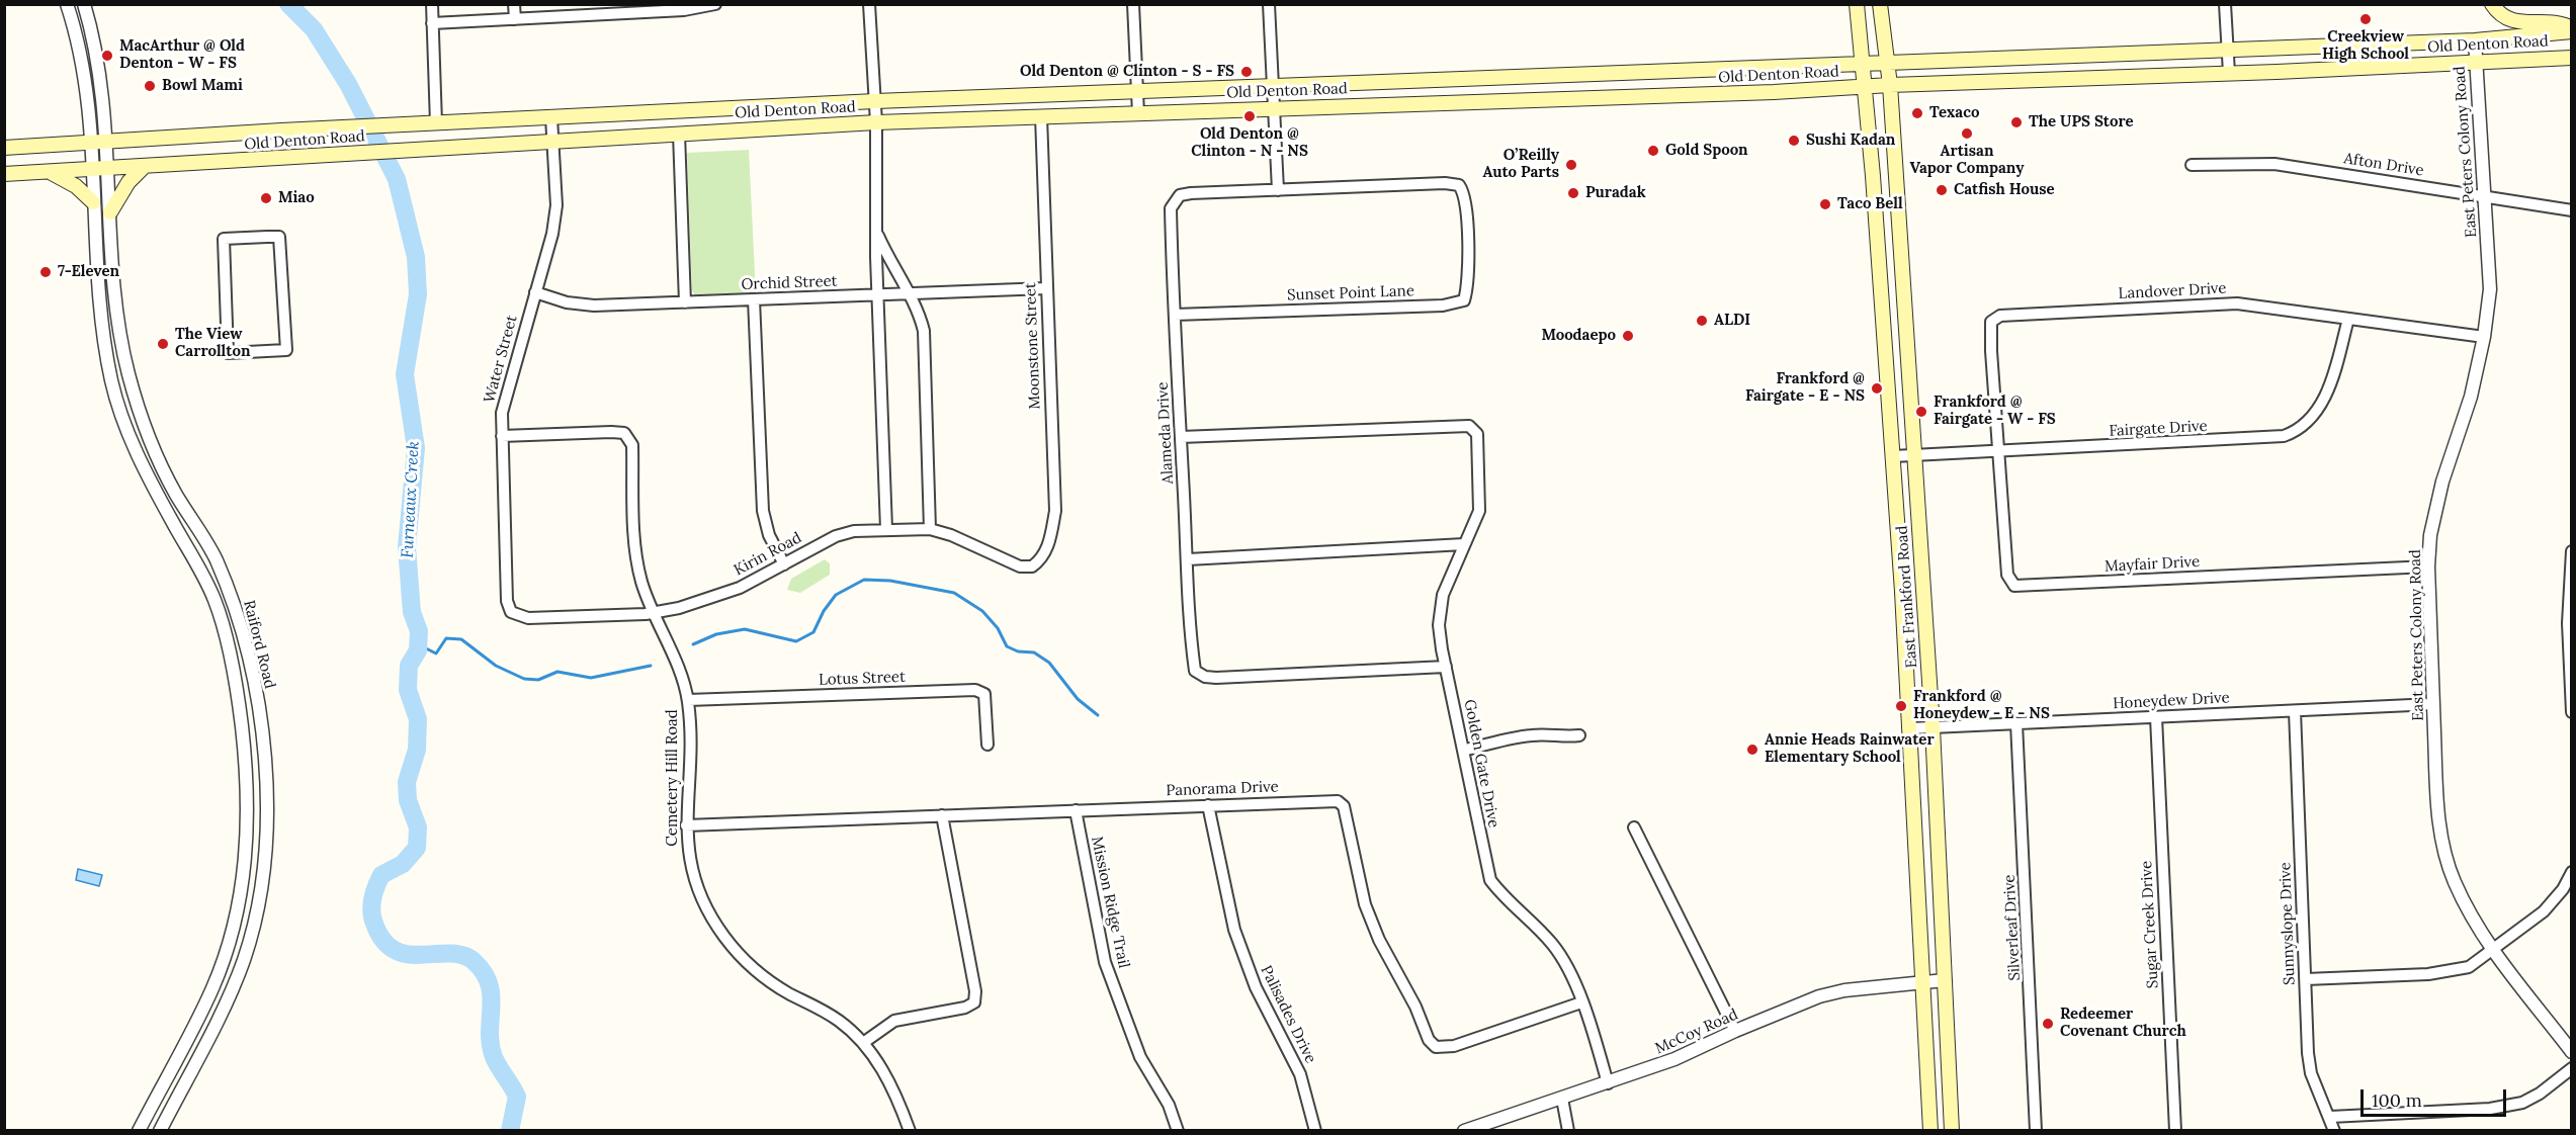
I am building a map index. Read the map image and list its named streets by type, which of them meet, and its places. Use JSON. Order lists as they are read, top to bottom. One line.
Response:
{"streets":{"main road":["Old Denton Road","East Frankford Road"],"street":["East Peters Colony Road","Afton Drive","Orchid Street","Landover Drive","Sunset Point Lane","Moonstone Street","Water Street","Fairgate Drive","Alameda Drive","Kirin Road","Mayfair Drive","Raiford Road","Lotus Street","Honeydew Drive","Golden Gate Drive","Cemetery Hill Road","Panorama Drive","Mission Ridge Trail","Sunnyslope Drive","Sugar Creek Drive","Silverleaf Drive","Palisades Drive","McCoy Road"]},"crossings":[["Old Denton Road","East Peters Colony Road"],["Old Denton Road","Moonstone Street"],["Old Denton Road","Water Street"],["Old Denton Road","East Frankford Road"],["Old Denton Road","Raiford Road"],["East Peters Colony Road","Afton Drive"],["East Peters Colony Road","Landover Drive"],["East Peters Colony Road","Mayfair Drive"],["East Peters Colony Road","Honeydew Drive"],["Orchid Street","Moonstone Street"],["Orchid Street","Water Street"],["Landover Drive","Fairgate Drive"],["Landover Drive","Mayfair Drive"],["Sunset Point Lane","Alameda Drive"],["Moonstone Street","Kirin Road"],["Water Street","Kirin Road"],["Water Street","Cemetery Hill Road"],["Fairgate Drive","Mayfair Drive"],["Fairgate Drive","East Frankford Road"],["Alameda Drive","Golden Gate Drive"],["Kirin Road","Cemetery Hill Road"],["East Frankford Road","Honeydew Drive"],["East Frankford Road","McCoy Road"],["Lotus Street","Cemetery Hill Road"],["Honeydew Drive","Sunnyslope Drive"],["Honeydew Drive","Sugar Creek Drive"],["Honeydew Drive","Silverleaf Drive"],["Golden Gate Drive","Panorama Drive"],["Golden Gate Drive","McCoy Road"],["Cemetery Hill Road","Panorama Drive"],["Panorama Drive","Mission Ridge Trail"],["Panorama Drive","Palisades Drive"]],"water":["Furneaux Creek"],"places":["Creekview High School","MacArthur @ Old Denton - W - FS","Old Denton @ Clinton - S - FS","Bowl Mami","Texaco","Old Denton @ Clinton - N - NS","The UPS Store","Artisan Vapor Company","Sushi Kadan","Gold Spoon","O’Reilly Auto Parts","Catfish House","Puradak","Miao","Taco Bell","7-Eleven","ALDI","Moodaepo","The View Carrollton","Frankford @ Fairgate - E - NS","Frankford @ Fairgate - W - FS","Frankford @ Honeydew - E - NS","Annie Heads Rainwater Elementary School","Redeemer Covenant Church"],"scale_bar":"100 m"}
